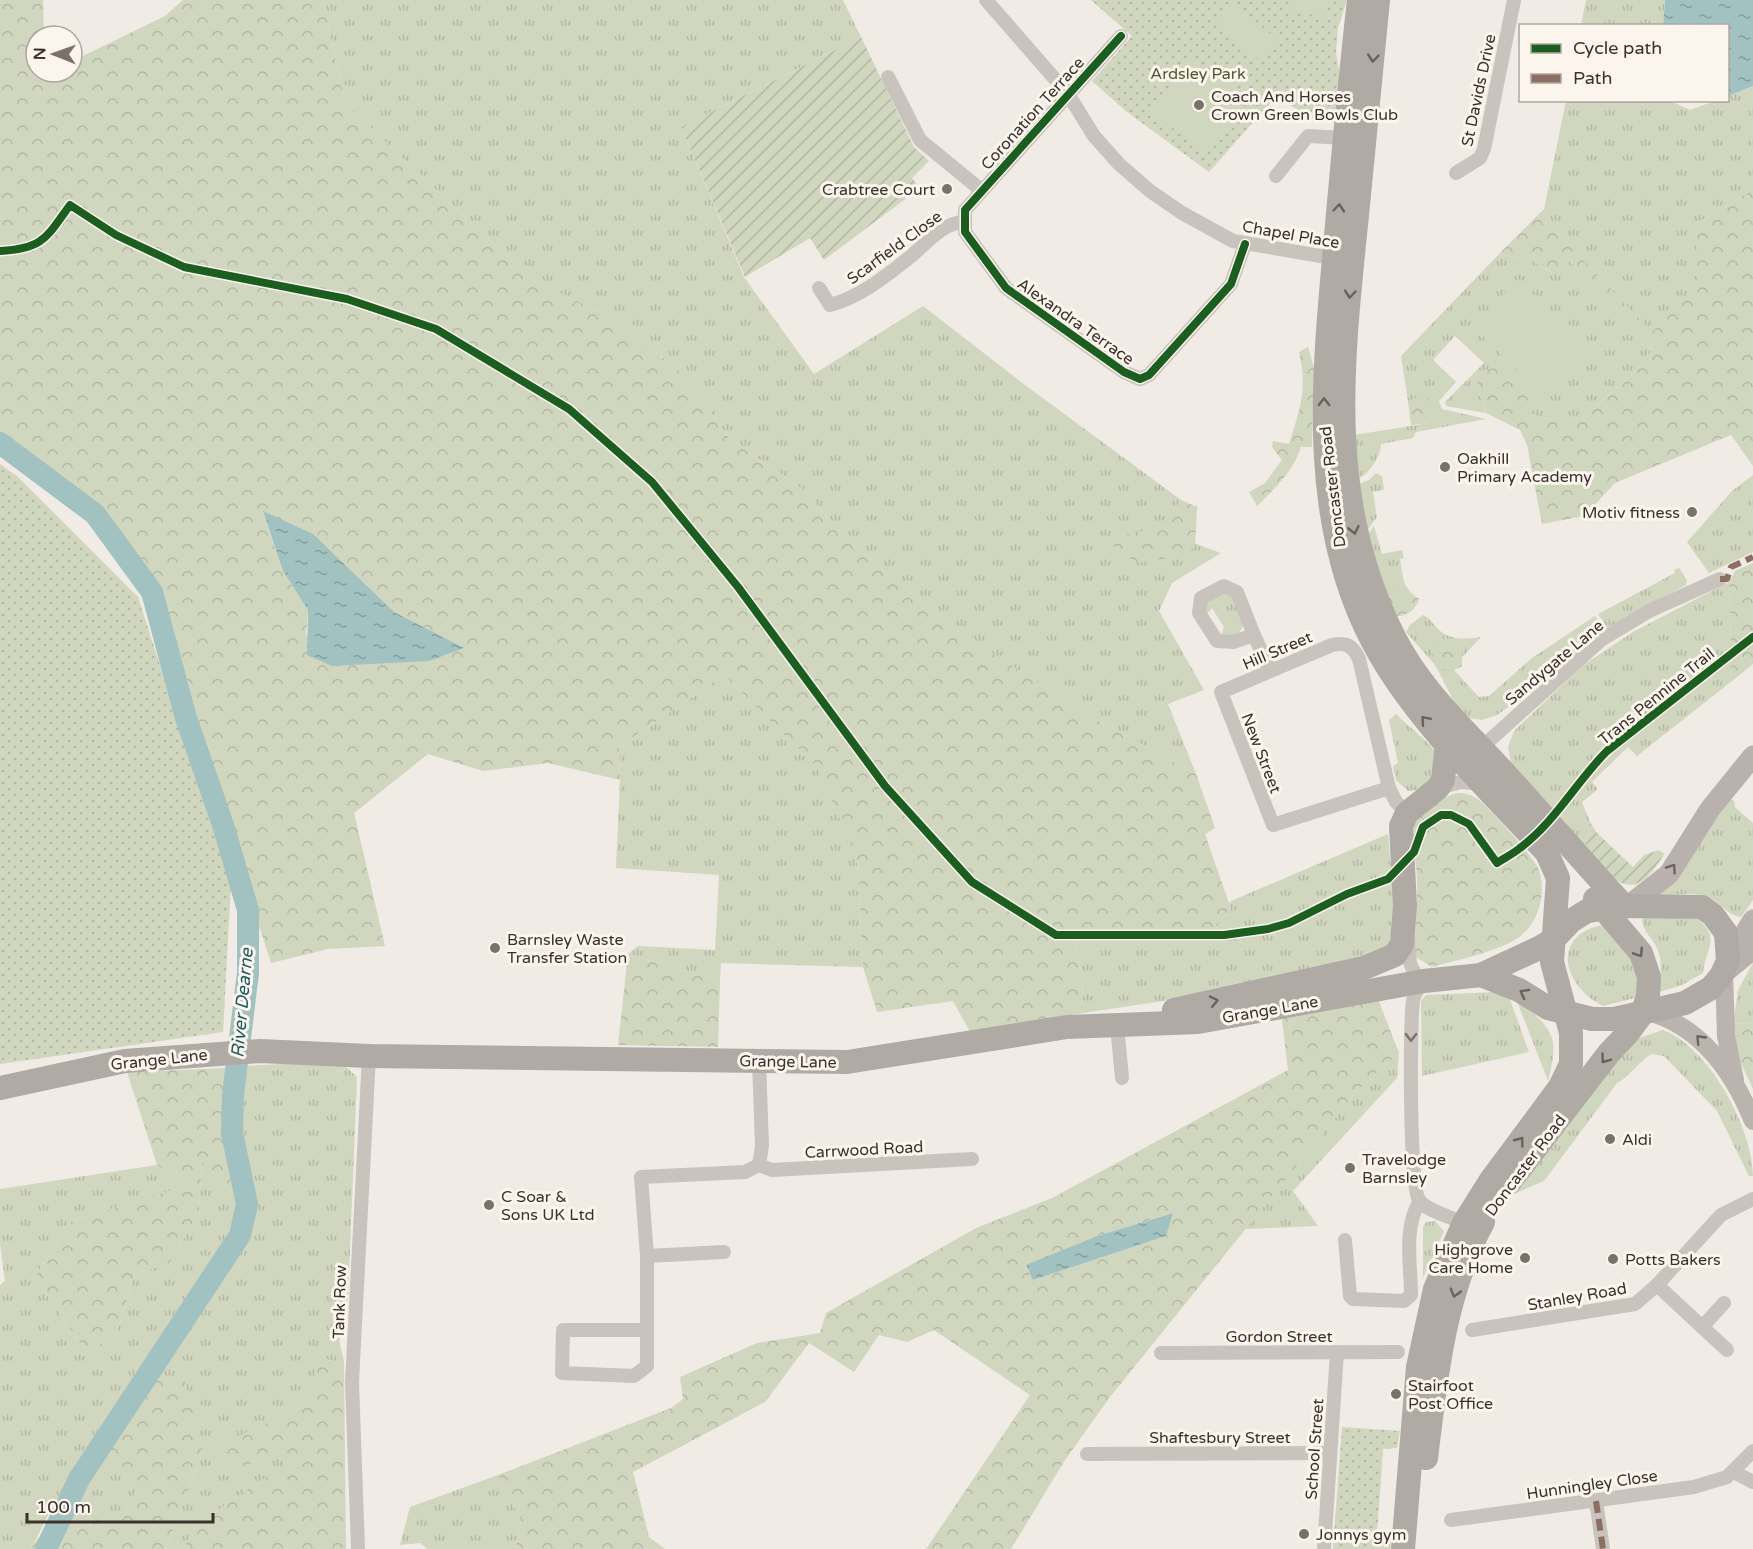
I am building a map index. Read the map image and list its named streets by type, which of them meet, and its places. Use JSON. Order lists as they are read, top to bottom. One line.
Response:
{"streets":{"highway":["Doncaster Road","Grange Lane"],"street":["St Davids Drive","Coronation Terrace","Chapel Place","Scarfield Close","Alexandra Terrace","Hill Street","Sandygate Lane","New Street","Carrwood Road","Stanley Road","Tank Row","Gordon Street","Shaftesbury Street","School Street","Hunningley Close"],"cycle path":["Trans Pennine Trail"]},"crossings":[["Coronation Terrace","Chapel Place"],["Coronation Terrace","Scarfield Close"],["Coronation Terrace","Alexandra Terrace"],["Chapel Place","Alexandra Terrace"],["Chapel Place","Doncaster Road"],["Scarfield Close","Alexandra Terrace"],["Doncaster Road","Sandygate Lane"],["Doncaster Road","Grange Lane"],["Hill Street","New Street"],["Grange Lane","Tank Row"],["Gordon Street","School Street"],["Shaftesbury Street","School Street"]],"water":["River Dearne"],"parks":["Ardsley Park"],"places":["Coach And Horses Crown Green Bowls Club","Crabtree Court","Oakhill Primary Academy","Motiv fitness","Barnsley Waste Transfer Station","Aldi","Travelodge Barnsley","C Soar & Sons UK Ltd","Highgrove Care Home","Potts Bakers","Stairfoot Post Office","Jonnys gym"],"legend":["Cycle path","Path"],"scale_bar":"100 m","north":"left"}
